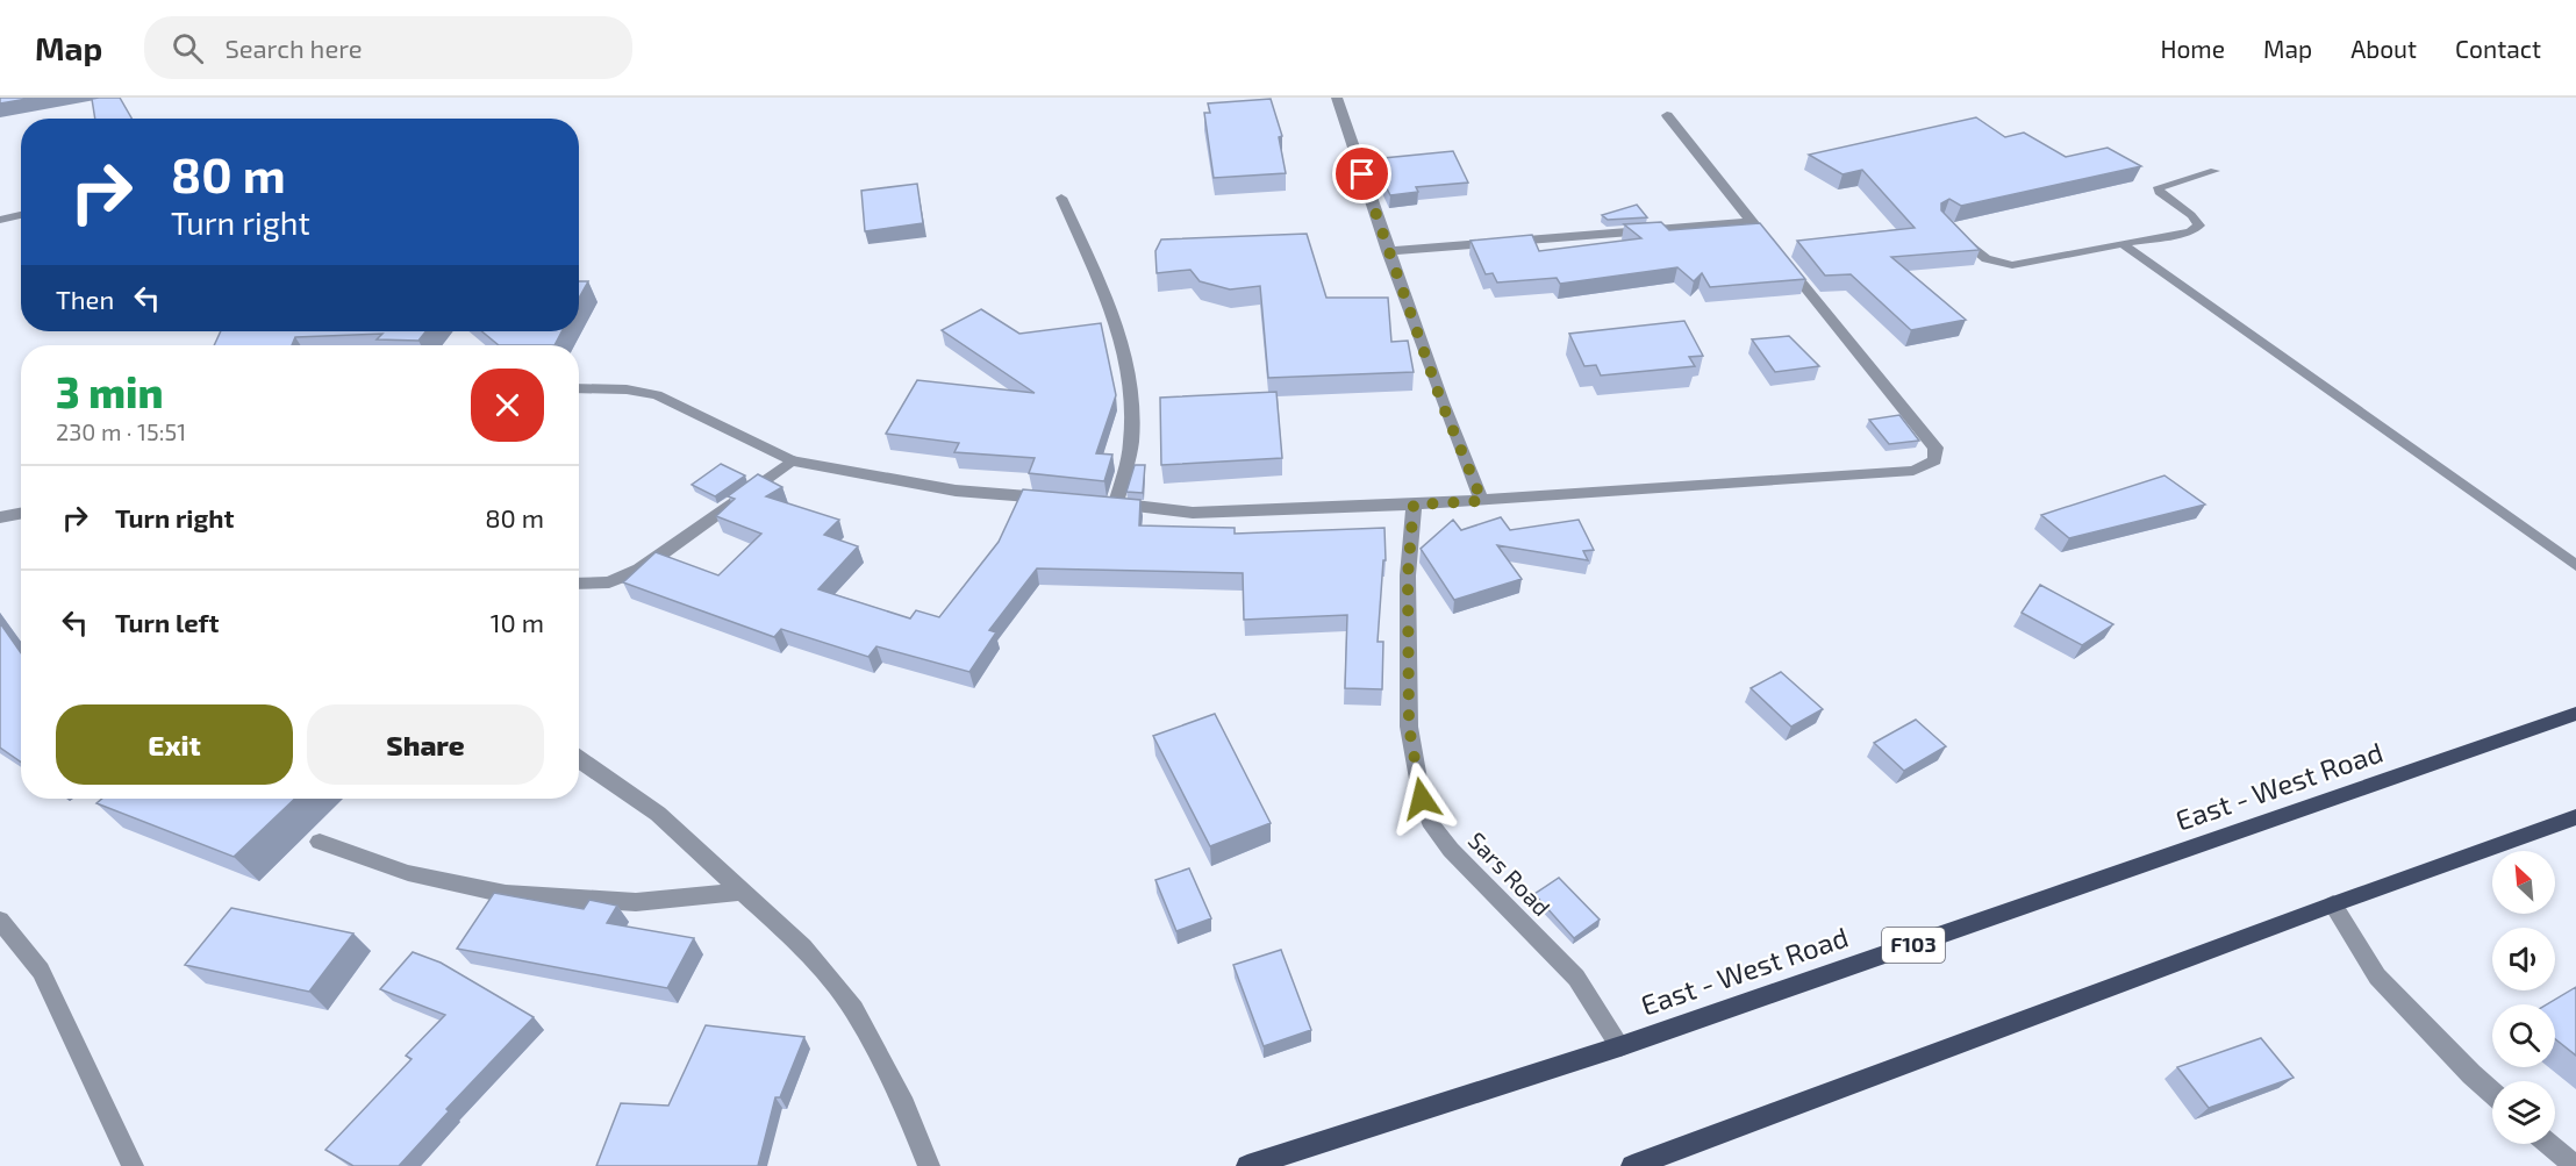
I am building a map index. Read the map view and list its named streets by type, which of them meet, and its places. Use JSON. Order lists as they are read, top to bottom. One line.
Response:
{"streets":{"main road":["East - West Road","F103"],"street":["Sars Road"]},"crossings":[["East - West Road","Sars Road"]],"north":"top left","page":{"header":"Map","search":"Search here","nav":["Home","Map","About","Contact"],"turn":["80 m","Turn right"],"then":"Then","heading":["3 min","230 m · 15:51"],"list":[{"name":"Turn right","value":"80 m"},{"name":"Turn left","value":"10 m"}],"buttons":["Exit","Share"]}}
